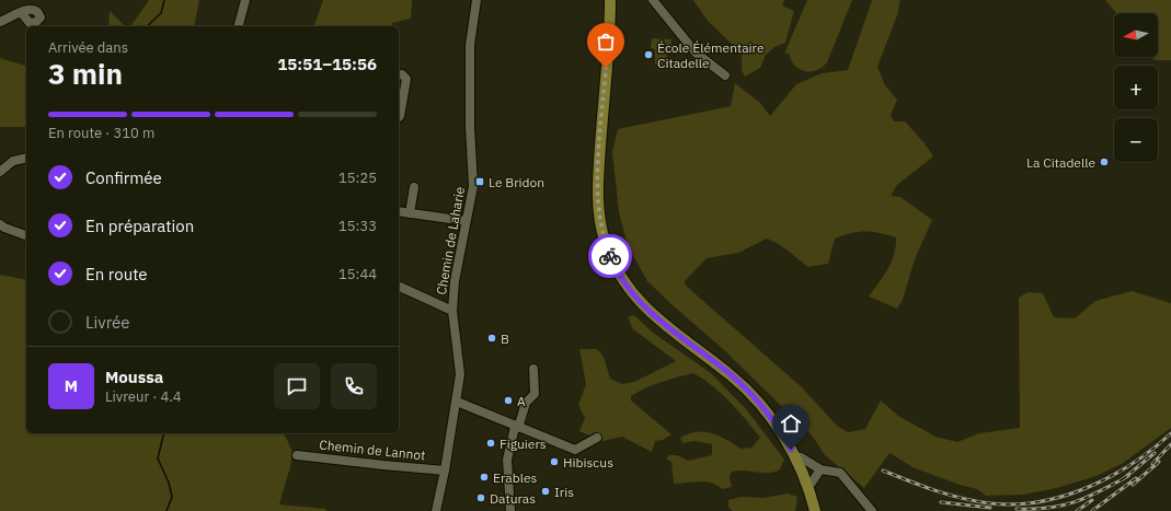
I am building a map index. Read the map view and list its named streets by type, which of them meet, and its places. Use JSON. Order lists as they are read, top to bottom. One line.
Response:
{"streets":{"street":["Chemin de Laharie","Chemin de Lannot"]},"crossings":[["Chemin de Laharie","Chemin de Lannot"]],"places":{"other":["École Élémentaire Citadelle","La Citadelle","B","A","Figuiers","Hibiscus","Erables","Iris","Daturas"],"transit":["Le Bridon"]},"north":"left","page":{"map_buttons":["+","−"],"heading":["3 min","Arrivée dans","15:51–15:56"],"panel":["Moussa","Livreur · 4.4"],"bar":"En route · 310 m","list":[["Confirmée","15:25"],["En préparation","15:33"],["En route","15:44"],"Livrée"],"round":"M"}}
